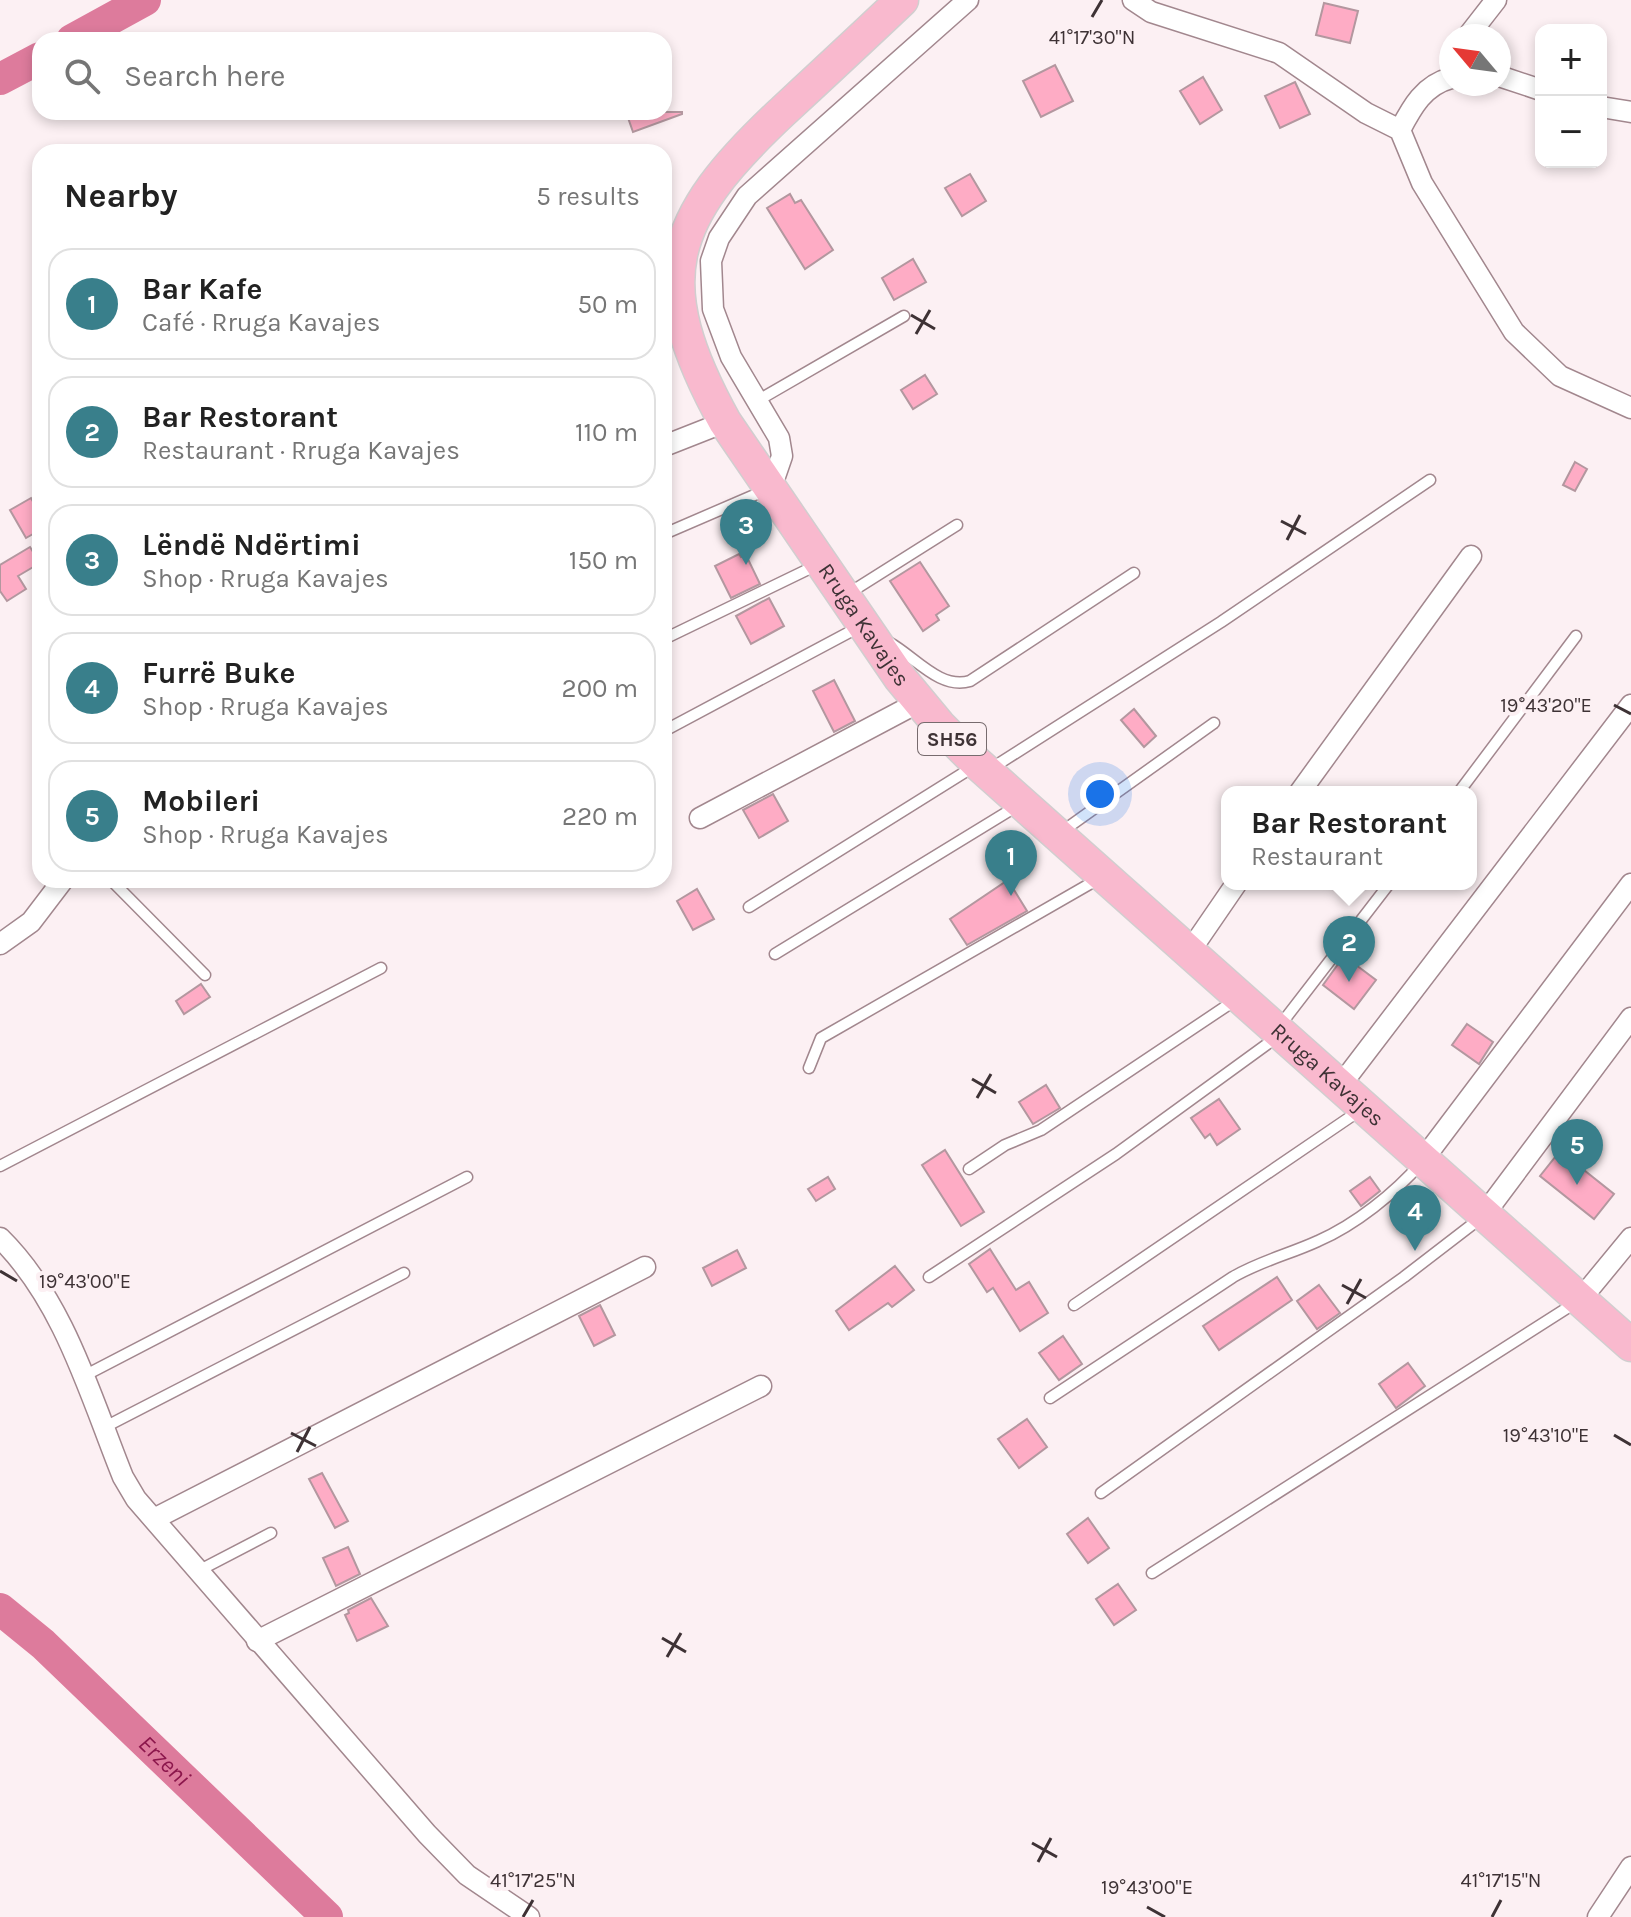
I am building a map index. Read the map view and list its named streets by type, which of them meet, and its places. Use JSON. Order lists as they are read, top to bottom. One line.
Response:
{"streets":{"main road":["Rruga Kavajes","SH56"]},"water":["Erzeni"],"north":"top left","page":{"map_buttons":["+","−"],"search":"Search here","heading":["Nearby","5 results"],"list":[{"mark":"1","name":"Bar Kafe","note":"Café · Rruga Kavajes","value":"50 m"},{"mark":"2","name":"Bar Restorant","note":"Restaurant · Rruga Kavajes","value":"110 m"},{"mark":"3","name":"Lëndë Ndërtimi","note":"Shop · Rruga Kavajes","value":"150 m"},{"mark":"4","name":"Furrë Buke","note":"Shop · Rruga Kavajes","value":"200 m"},{"mark":"5","name":"Mobileri","note":"Shop · Rruga Kavajes","value":"220 m"}],"pins":["3","1","2","5","4"],"popup":["Bar Restorant","Restaurant"]},"coordinates":["41°17'30\"N","19°43'20\"E","19°43'00\"E","19°43'10\"E","41°17'25\"N","41°17'15\"N"]}
